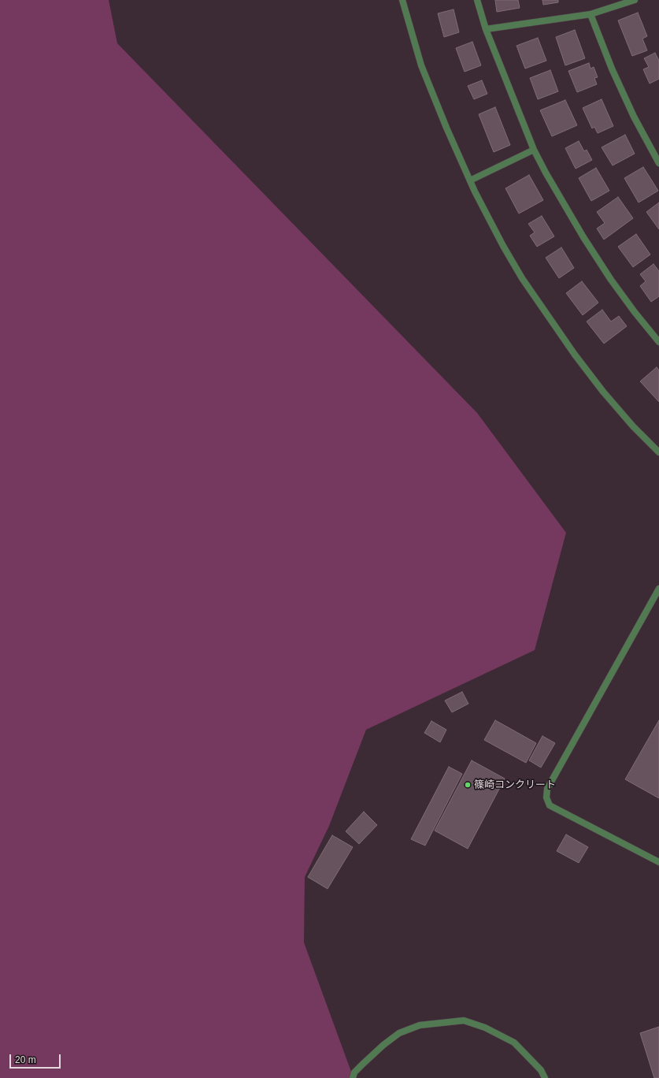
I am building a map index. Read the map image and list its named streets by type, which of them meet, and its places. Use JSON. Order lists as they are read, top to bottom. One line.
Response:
{"places":["篠崎コンクリート"],"scale_bar":"20 m"}
